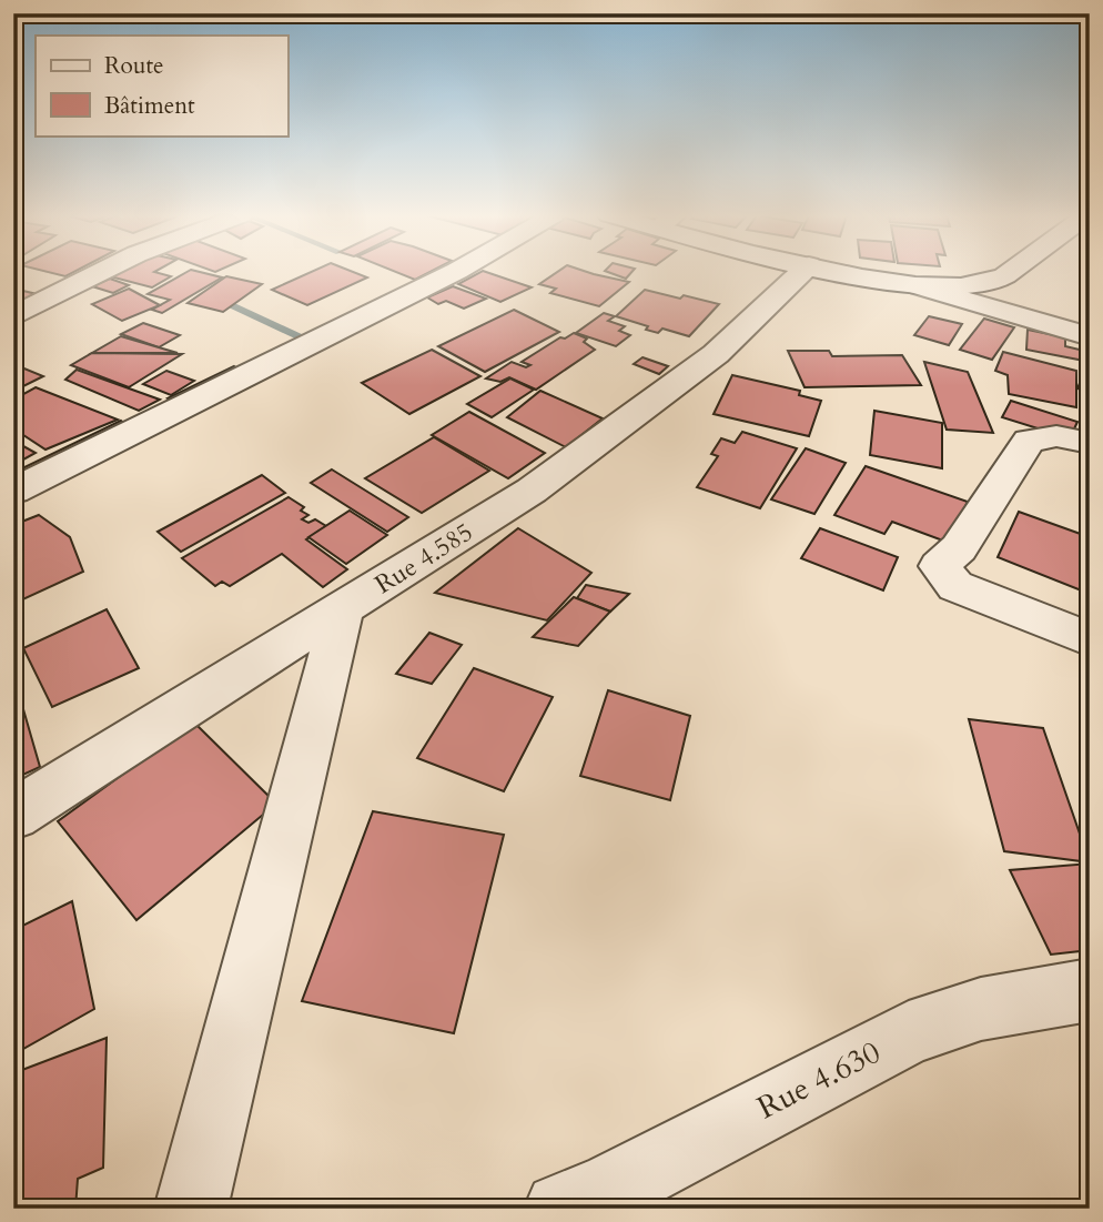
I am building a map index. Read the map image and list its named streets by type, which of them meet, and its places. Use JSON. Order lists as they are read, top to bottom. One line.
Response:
{"streets":{"street":["Rue 4.585","Rue 4.630"]},"legend":["Route","Bâtiment"]}
